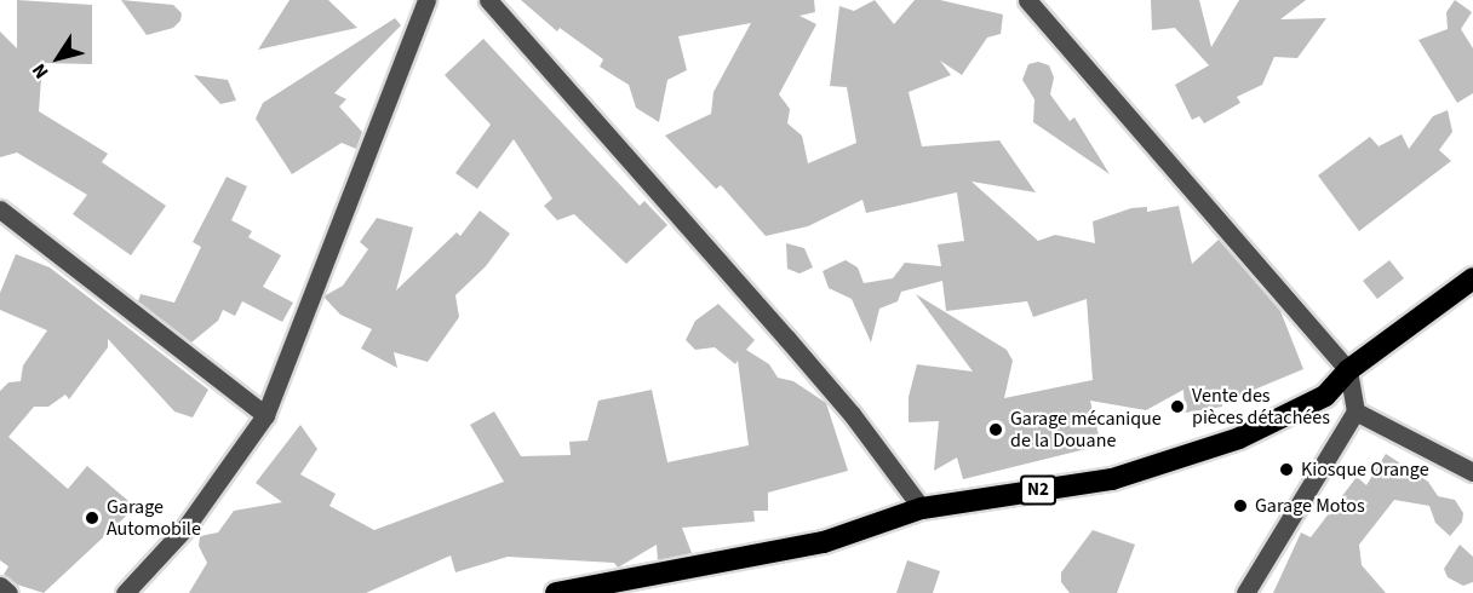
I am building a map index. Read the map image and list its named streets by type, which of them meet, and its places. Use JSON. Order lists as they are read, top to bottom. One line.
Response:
{"streets":{"highway":["N2"]},"places":["Vente des pièces détachées","Garage mécanique de la Douane","Kiosque Orange","Garage Motos","Garage Automobile"],"north":"bottom left"}
